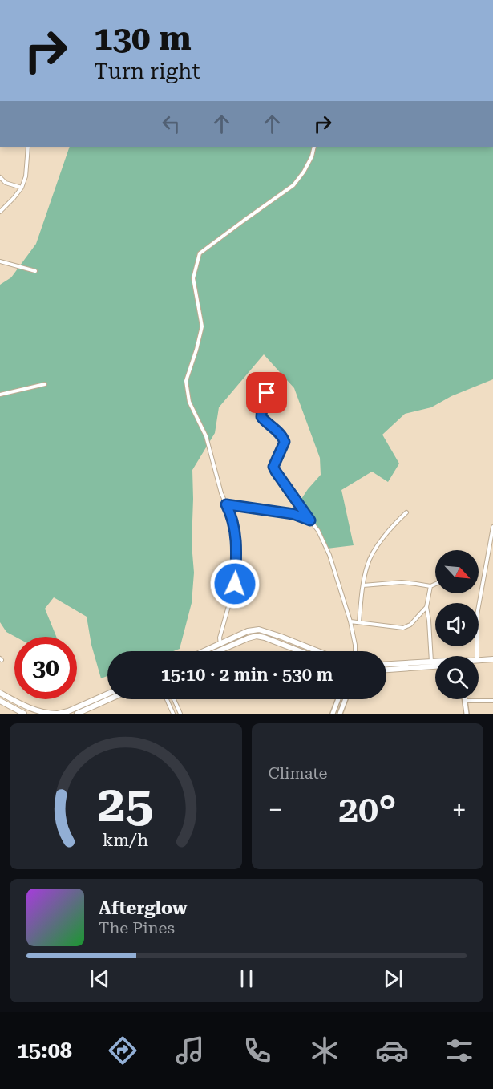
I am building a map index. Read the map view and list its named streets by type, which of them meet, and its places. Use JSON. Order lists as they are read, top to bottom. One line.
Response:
{"north":"bottom right","page":{"turn":["130 m","Turn right"],"limit":"30","trip":"15:10 · 2 min · 530 m","tile":"Climate","heat":["−","20°","+"],"song":["Afterglow","The Pines"],"tabs":"15:08","gauge":["25","km/h"]}}
